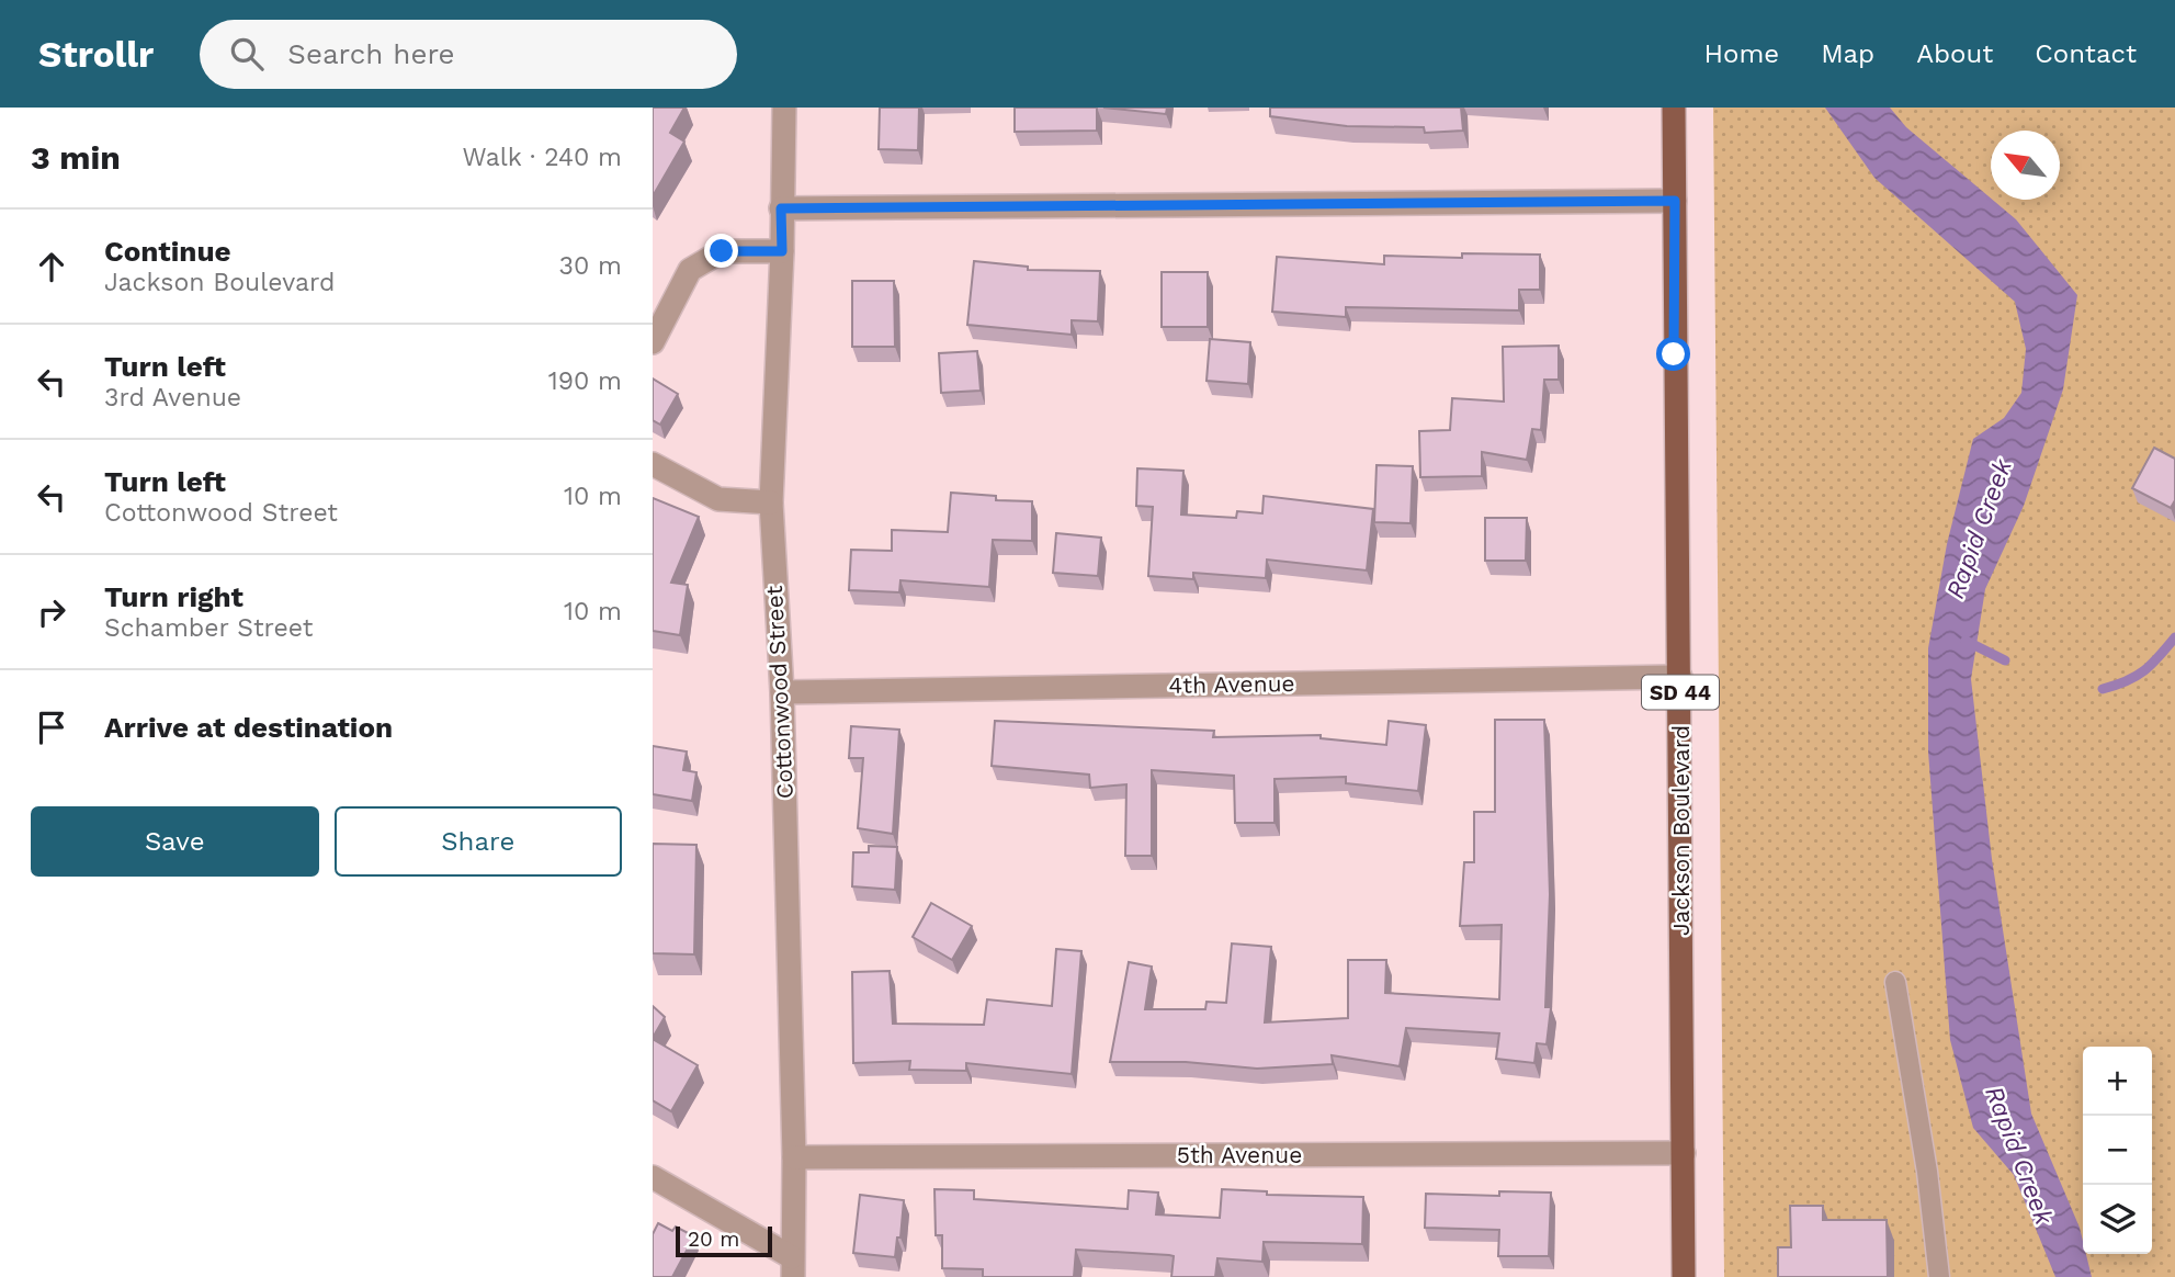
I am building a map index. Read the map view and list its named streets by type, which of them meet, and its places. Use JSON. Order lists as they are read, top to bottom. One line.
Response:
{"streets":{"main road":["SD 44","Jackson Boulevard"],"street":["4th Avenue","Cottonwood Street","5th Avenue"]},"crossings":[["4th Avenue","Cottonwood Street"],["4th Avenue","Jackson Boulevard"],["Cottonwood Street","5th Avenue"],["Jackson Boulevard","5th Avenue"]],"water":["Rapid Creek"],"scale_bar":"20 m","north":"top left","page":{"header":"Strollr","search":"Search here","nav":["Home","Map","About","Contact"],"heading":["3 min","Walk · 240 m"],"list":[["Continue","Jackson Boulevard","30 m"],["Turn left","3rd Avenue","190 m"],["Turn left","Cottonwood Street","10 m"],["Turn right","Schamber Street","10 m"],"Arrive at destination"],"buttons":["Save","Share"],"map_buttons":["+","−"],"scale":"20 m"}}
